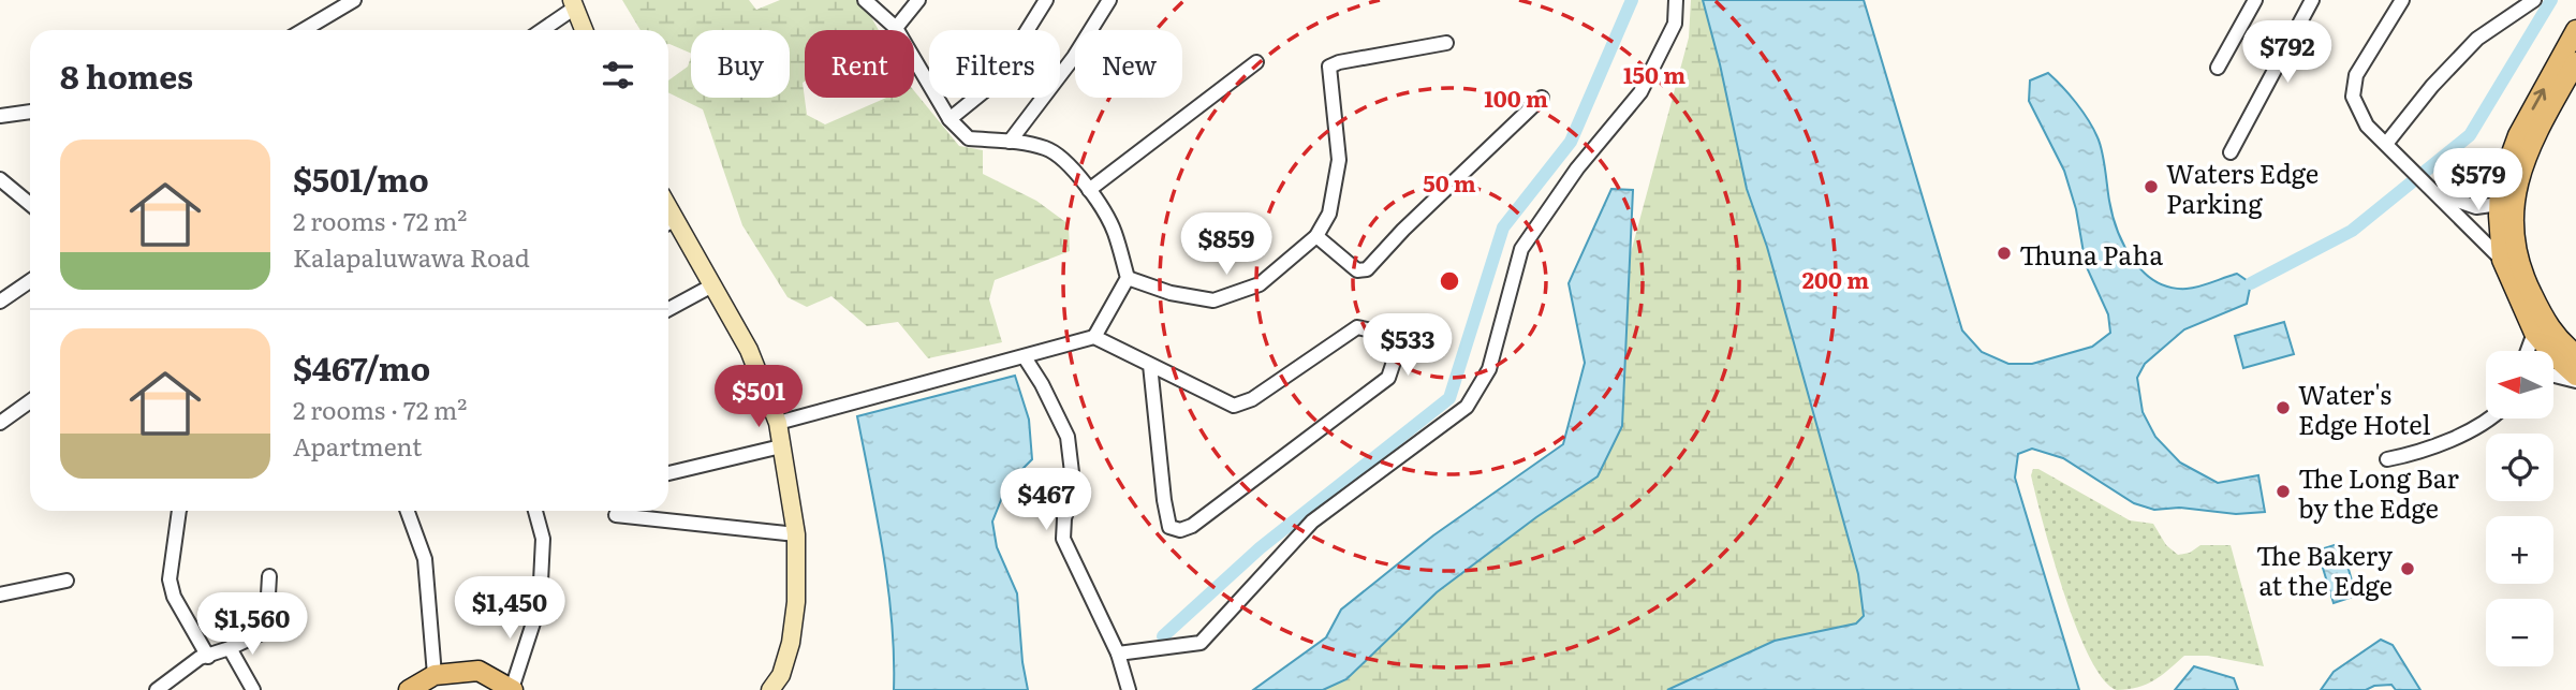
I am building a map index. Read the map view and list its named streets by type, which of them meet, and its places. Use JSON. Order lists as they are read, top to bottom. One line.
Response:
{"places":["Waters Edge Parking","Thuna Paha","Water's Edge Hotel","The Long Bar by the Edge","The Bakery at the Edge"],"north":"left","page":{"price":["$792","$579","$859","$533","$501","$467","$1,450","$1,560"],"chip":["Buy","Rent","Filters","New"],"heading":"8 homes","list":[{"name":"$501/mo","note":"2 rooms · 72 m² · Kalapaluwawa Road"},{"name":"$467/mo","note":"2 rooms · 72 m² · Apartment"}],"map_buttons":["+","−"]},"rings":["150 m","100 m","50 m","200 m"]}
